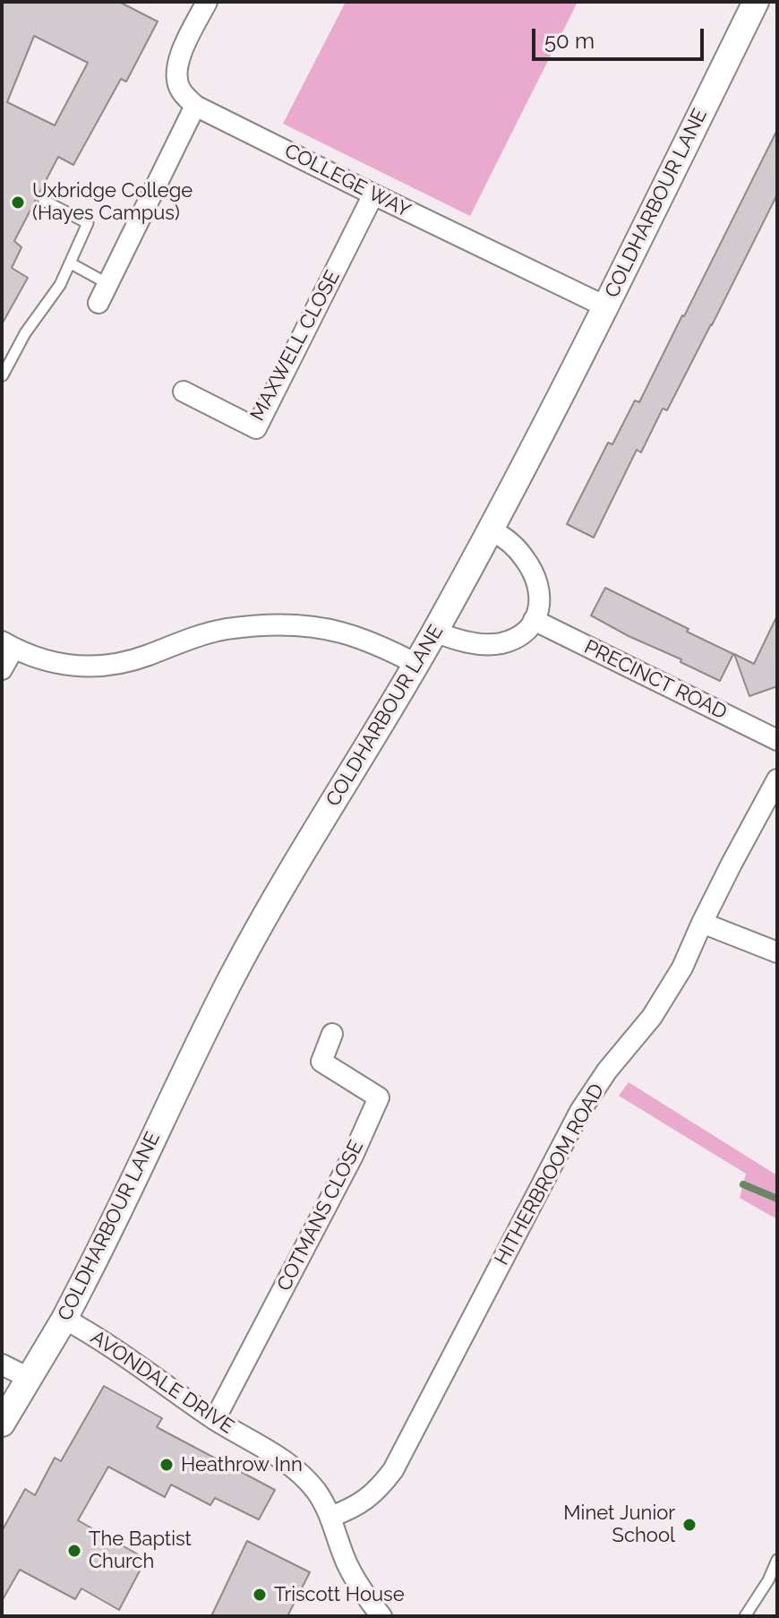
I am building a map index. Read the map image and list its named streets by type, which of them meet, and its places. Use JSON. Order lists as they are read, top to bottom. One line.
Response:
{"streets":{"street":["COLLEGE WAY","COLDHARBOUR LANE","MAXWELL CLOSE","PRECINCT ROAD","HITHERBROOM ROAD","COTMANS CLOSE","AVONDALE DRIVE"]},"crossings":[["COLLEGE WAY","COLDHARBOUR LANE"],["COLLEGE WAY","MAXWELL CLOSE"],["COLDHARBOUR LANE","AVONDALE DRIVE"],["HITHERBROOM ROAD","AVONDALE DRIVE"],["COTMANS CLOSE","AVONDALE DRIVE"]],"places":["Uxbridge College (Hayes Campus)","Heathrow Inn","Minet Junior School","The Baptist Church","Triscott House"],"scale_bar":"50 m"}
